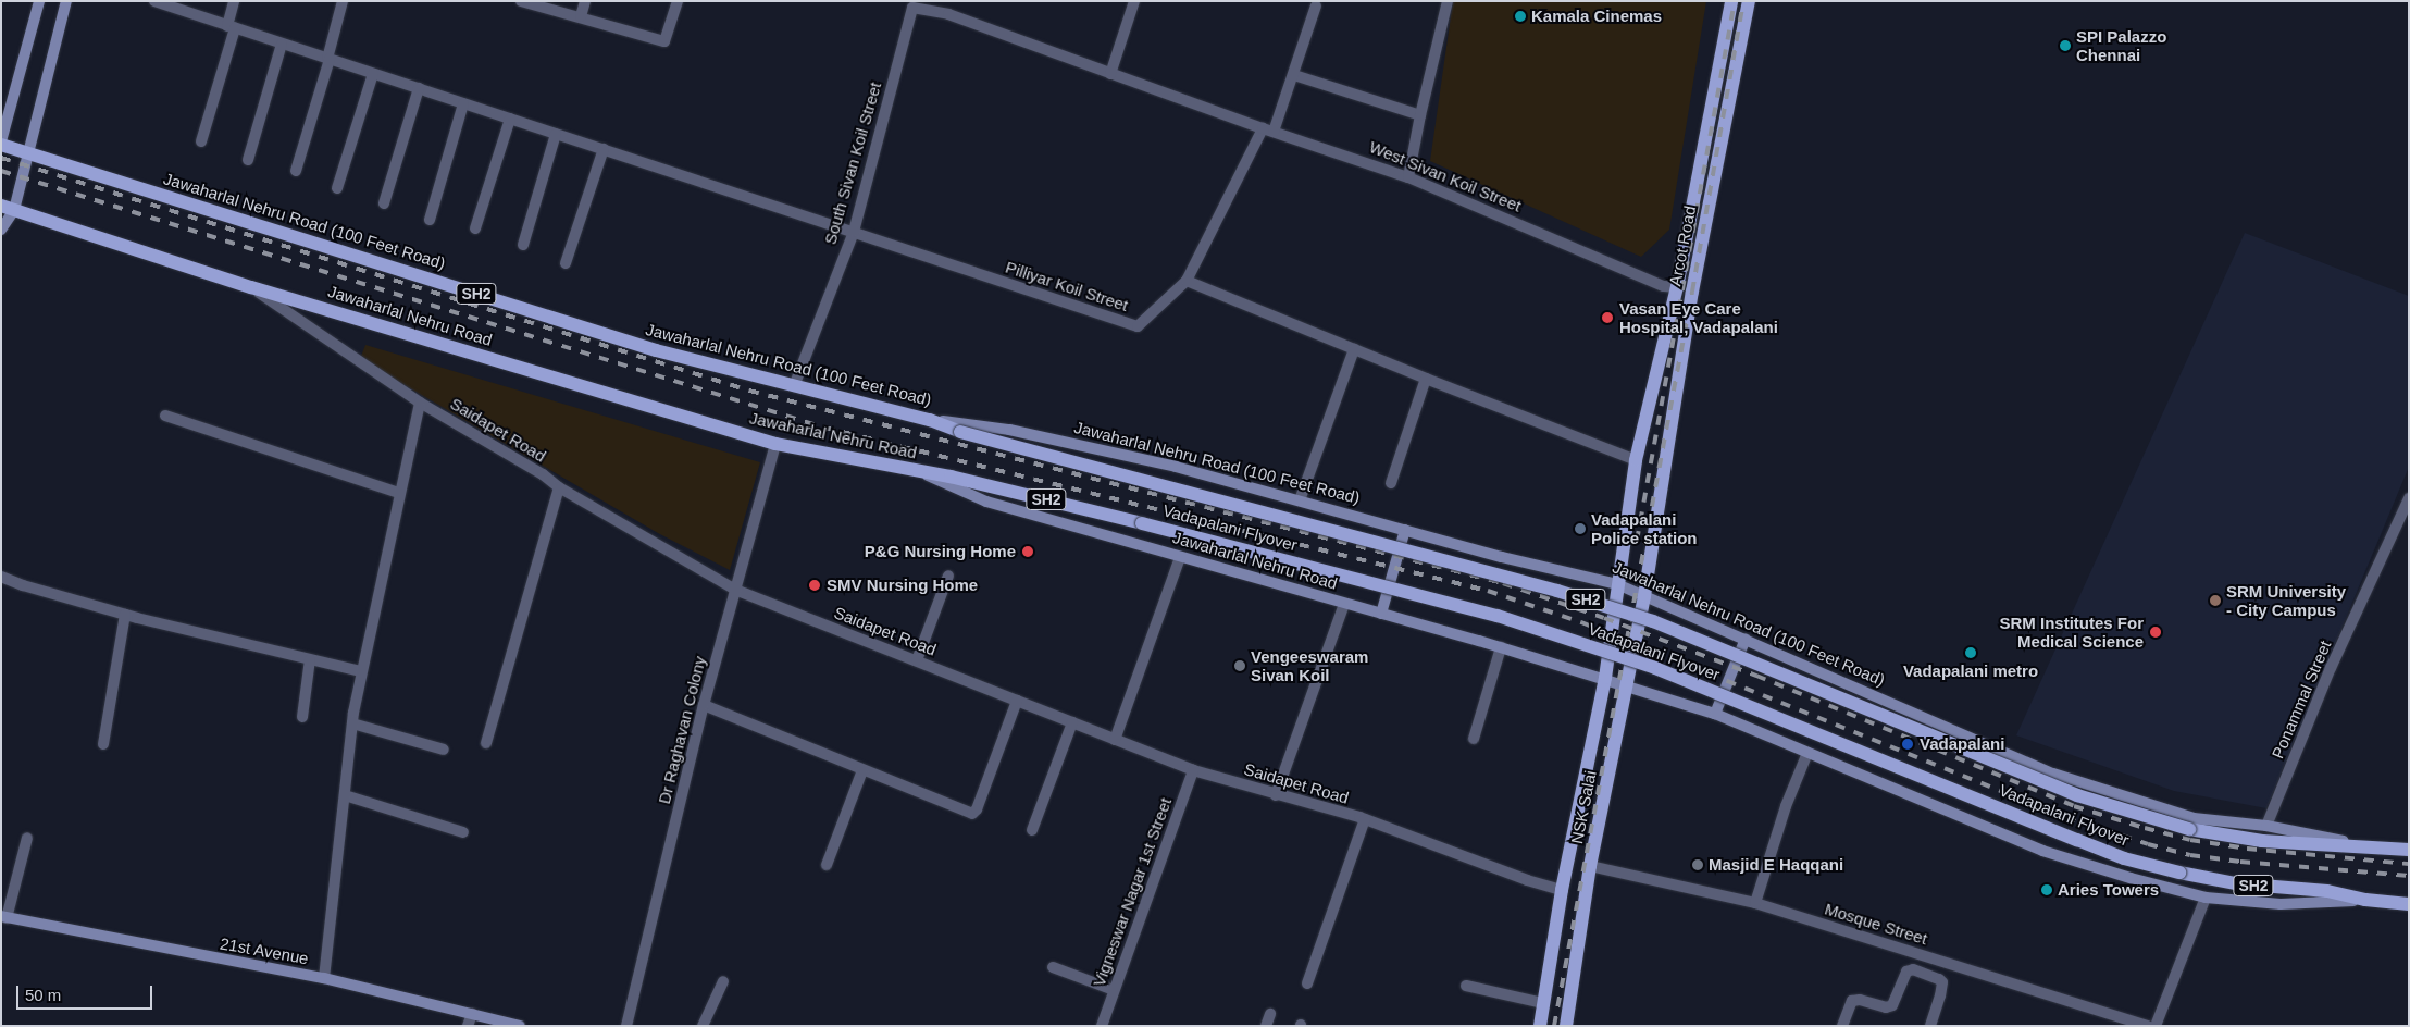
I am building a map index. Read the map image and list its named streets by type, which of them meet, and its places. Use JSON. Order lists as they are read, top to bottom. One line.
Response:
{"streets":{"main road":["Jawaharlal Nehru Road (100 Feet Road)","Arcot Road","SH2","Jawaharlal Nehru Road","Vadapalani Flyover","NSK Salai"],"street":["South Sivan Koil Street","West Sivan Koil Street","Pilliyar Koil Street","Saidapet Road","Ponammal Street","Dr Raghavan Colony","Vigneswar Nagar 1st Street","Mosque Street","21st Avenue"]},"crossings":[["South Sivan Koil Street","West Sivan Koil Street"],["South Sivan Koil Street","Jawaharlal Nehru Road (100 Feet Road)"],["South Sivan Koil Street","Pilliyar Koil Street"],["West Sivan Koil Street","Arcot Road"],["West Sivan Koil Street","Pilliyar Koil Street"],["Jawaharlal Nehru Road (100 Feet Road)","Arcot Road"],["Jawaharlal Nehru Road (100 Feet Road)","Vadapalani Flyover"],["Jawaharlal Nehru Road (100 Feet Road)","Ponammal Street"],["Jawaharlal Nehru Road (100 Feet Road)","NSK Salai"],["Arcot Road","NSK Salai"],["SH2","Vadapalani Flyover"],["Jawaharlal Nehru Road","Saidapet Road"],["Jawaharlal Nehru Road","Vadapalani Flyover"],["Jawaharlal Nehru Road","Dr Raghavan Colony"],["Jawaharlal Nehru Road","NSK Salai"],["Saidapet Road","Dr Raghavan Colony"],["Saidapet Road","Vigneswar Nagar 1st Street"],["NSK Salai","Mosque Street"]],"places":["Kamala Cinemas","SPI Palazzo Chennai","Vasan Eye Care Hospital, Vadapalani","Vadapalani Police station","P&G Nursing Home","SMV Nursing Home","SRM University - City Campus","SRM Institutes For Medical Science","Vadapalani metro","Vengeeswaram Sivan Koil","Vadapalani","Masjid E Haqqani","Aries Towers"],"scale_bar":"50 m"}
